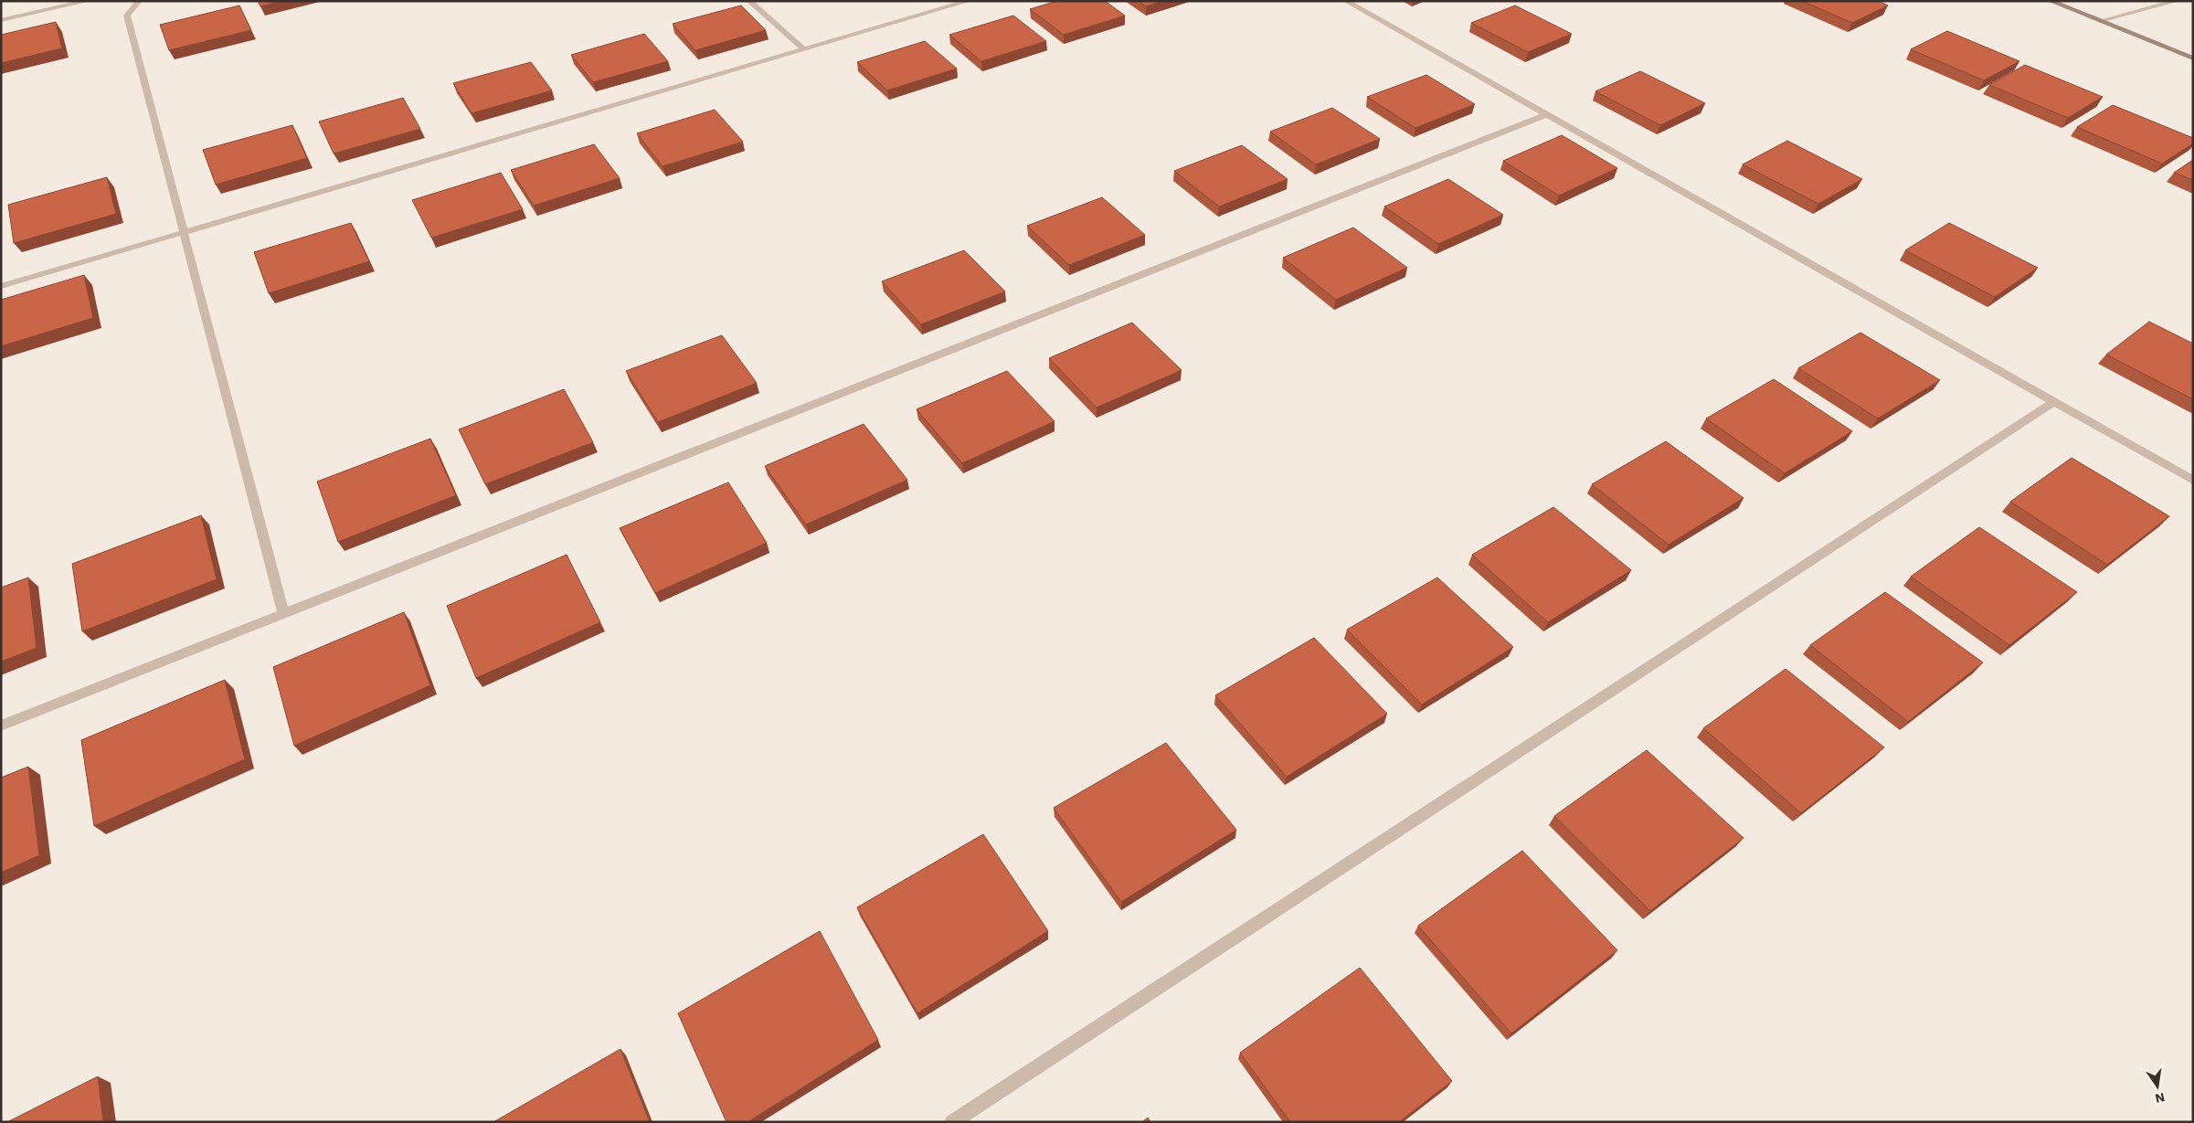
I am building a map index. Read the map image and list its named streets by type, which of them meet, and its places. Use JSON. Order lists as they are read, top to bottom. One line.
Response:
{"north":"bottom"}
